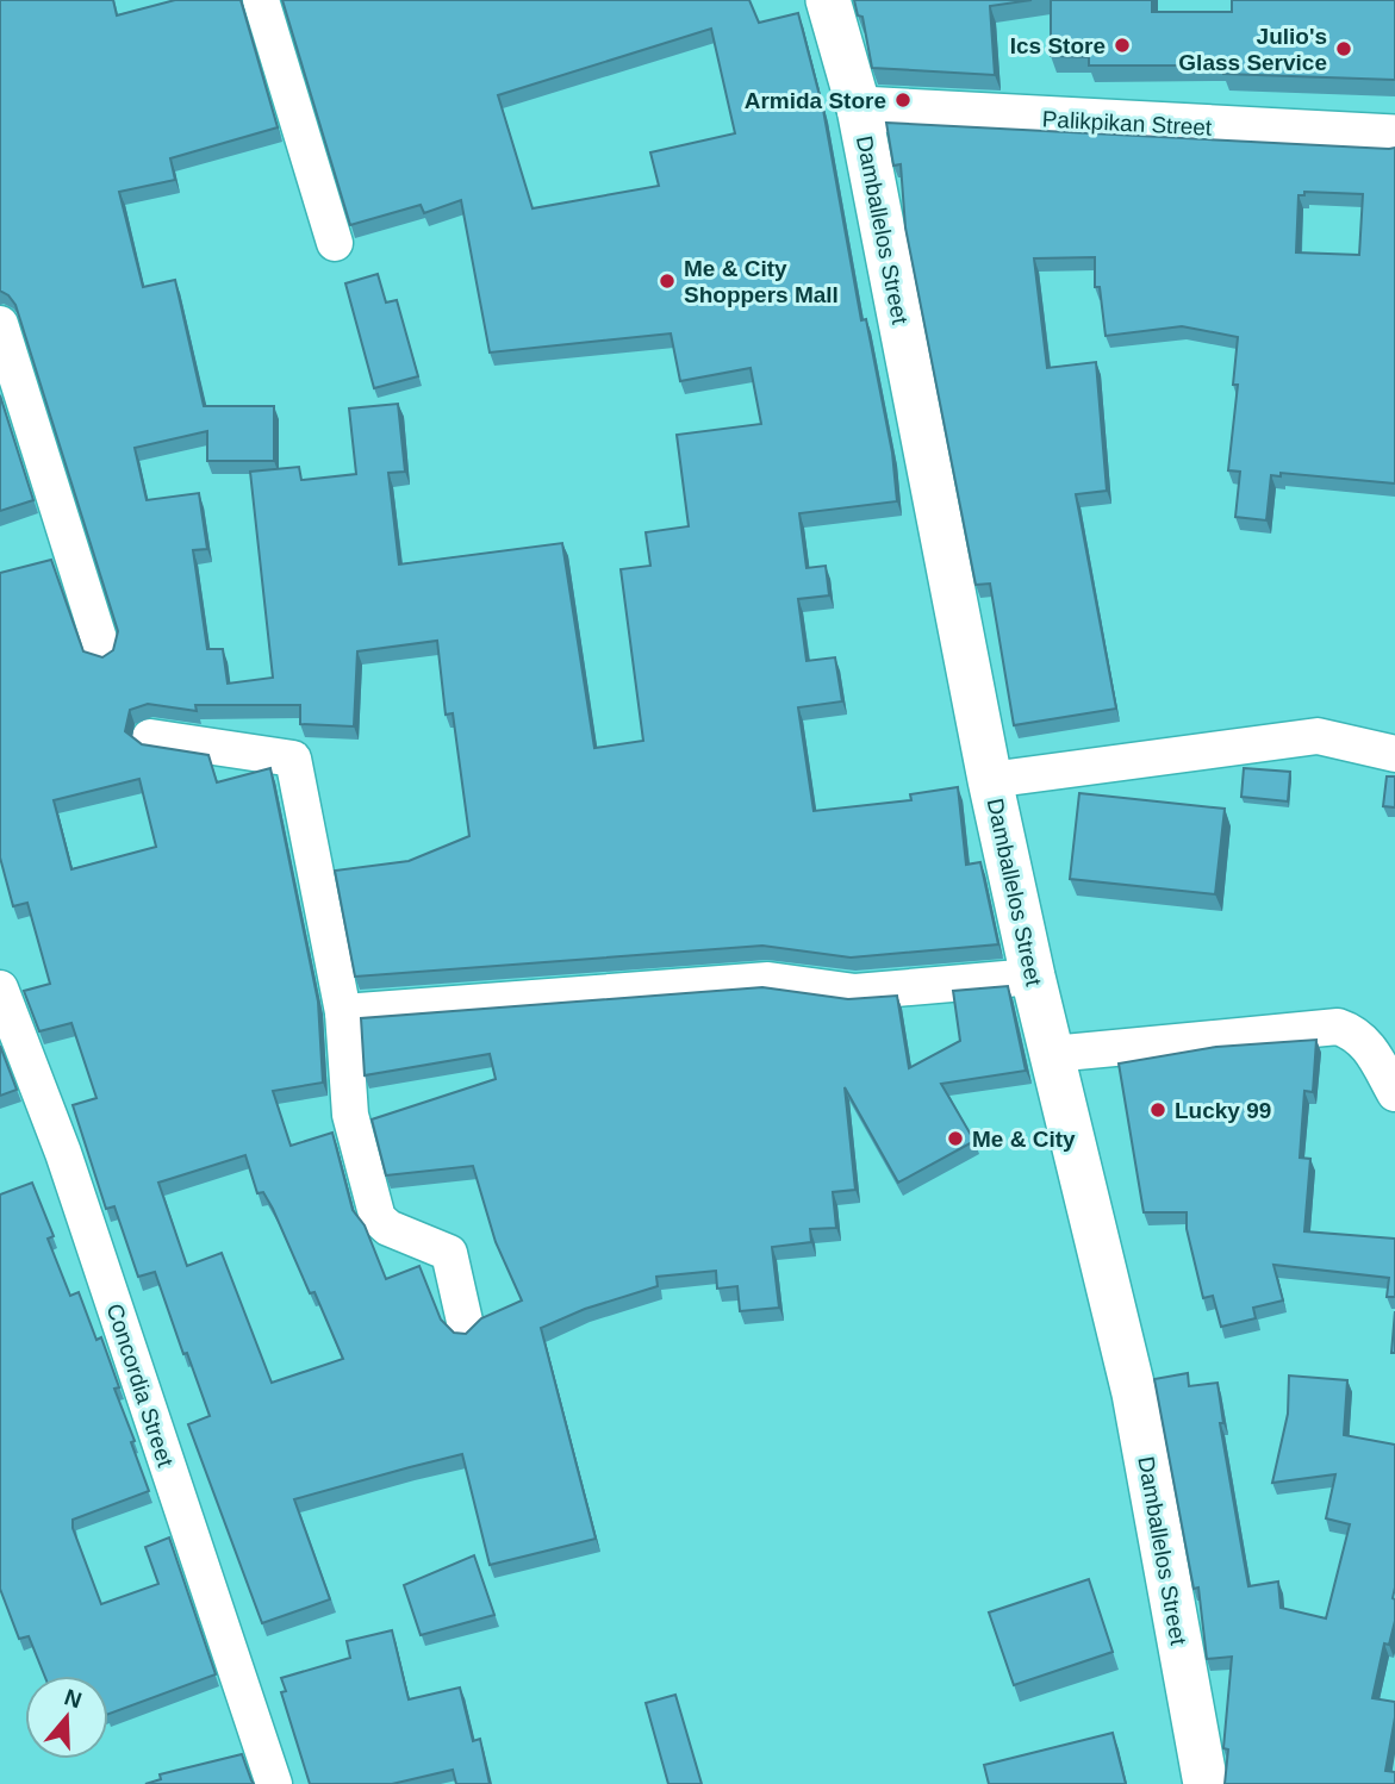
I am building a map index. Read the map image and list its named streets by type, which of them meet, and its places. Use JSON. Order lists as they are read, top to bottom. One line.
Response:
{"streets":{"street":["Palikpikan Street","Damballelos Street","Concordia Street"]},"crossings":[["Palikpikan Street","Damballelos Street"]],"places":["Ics Store","Julio's Glass Service","Armida Store","Me & City Shoppers Mall","Lucky 99","Me & City"],"north":"top"}
